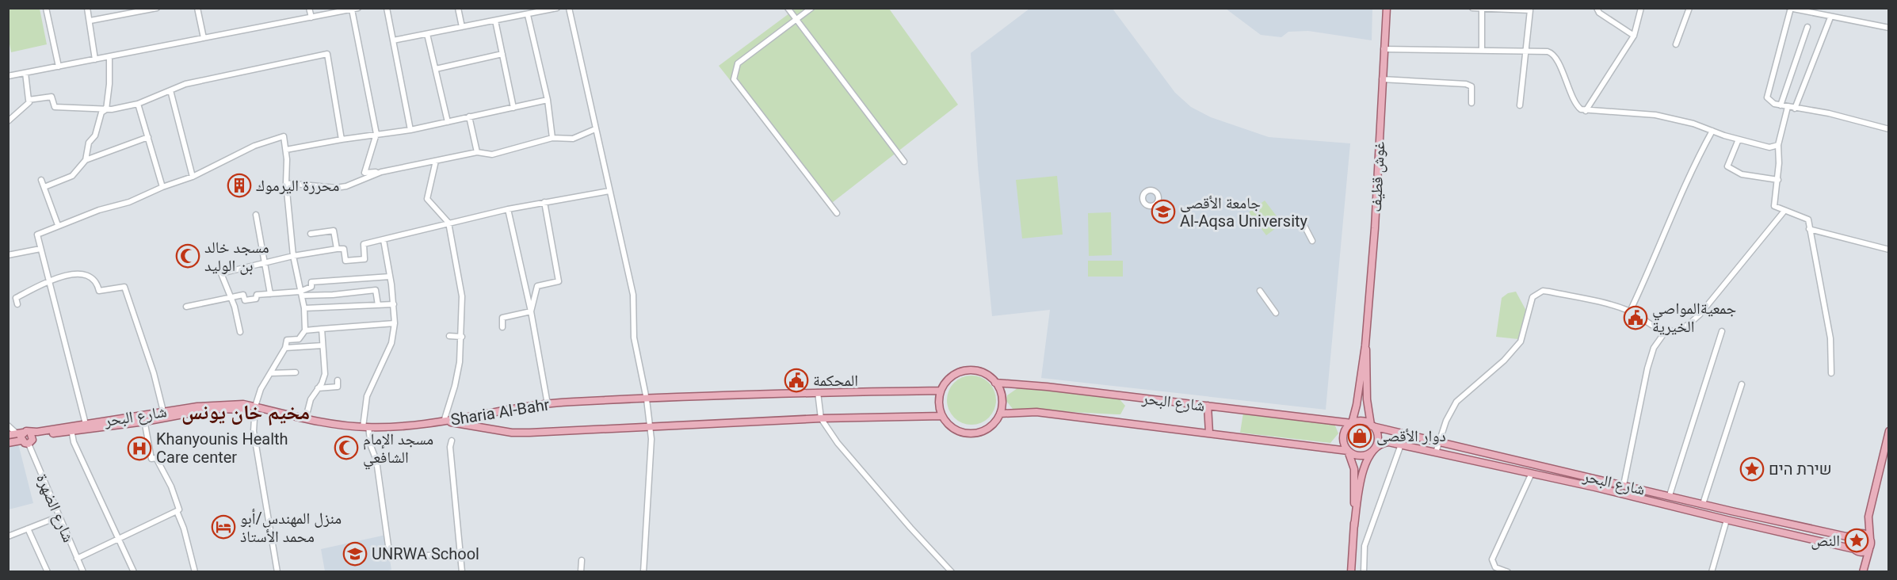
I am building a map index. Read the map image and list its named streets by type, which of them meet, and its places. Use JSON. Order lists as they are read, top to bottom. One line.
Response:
{"streets":{"main road":["غوش قطيف","شارع البحر","Sharia Al-Bahr"],"street":["شارع الضهرة"]},"crossings":[["غوش قطيف","شارع البحر"],["شارع البحر","Sharia Al-Bahr"],["شارع البحر","شارع الضهرة"]],"districts":["مخيم خان يونس"],"places":{"building":["محررة اليرموك"],"school or university":["جامعة الأقصى Al-Aqsa University","UNRWA School"],"mosque":["مسجد خالد بن الوليد","مسجد الإمام الشافعي"],"public building":["جمعيةالمواصي الخيرية","المحكمة"],"shop":["دوار الأقصى"],"hospital":["Khanyounis Health Care center"],"place":["שירת הים","النص"],"hotel":["منزل المهندس/أبو محمد الأستاذ"]}}
